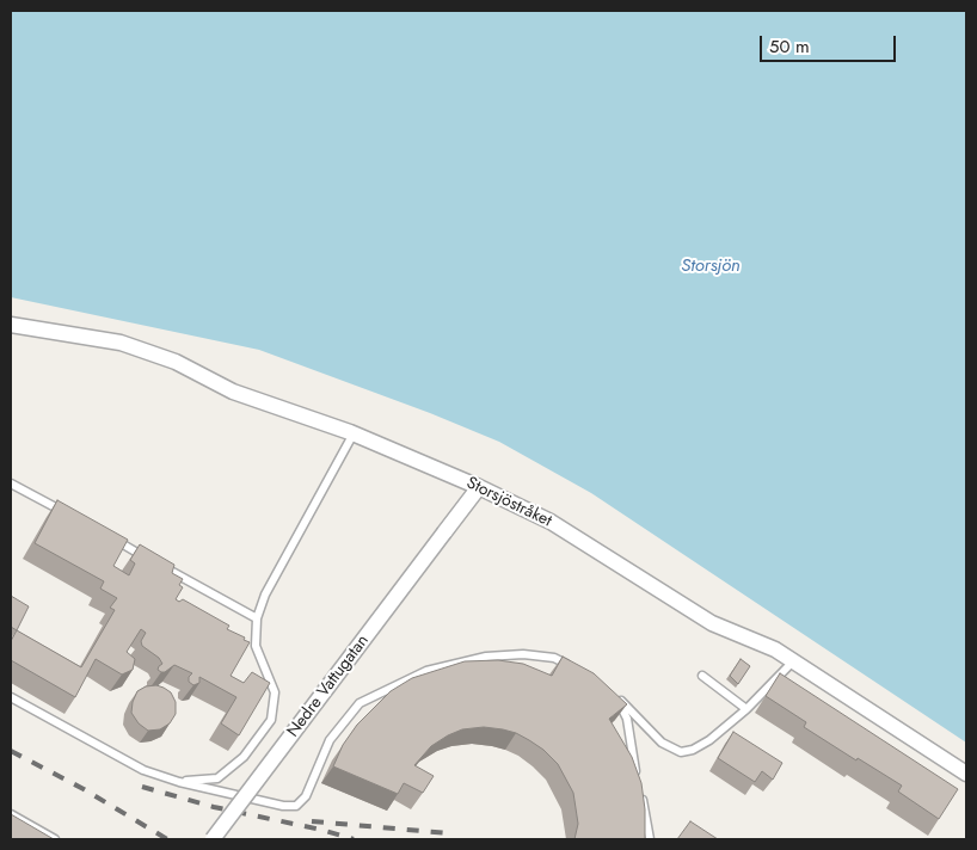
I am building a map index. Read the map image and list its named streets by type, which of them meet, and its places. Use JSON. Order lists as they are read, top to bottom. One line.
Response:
{"streets":{"street":["Storsjöstråket","Nedre Vattugatan"]},"crossings":[["Storsjöstråket","Nedre Vattugatan"]],"water":["Storsjön"],"scale_bar":"50 m"}
